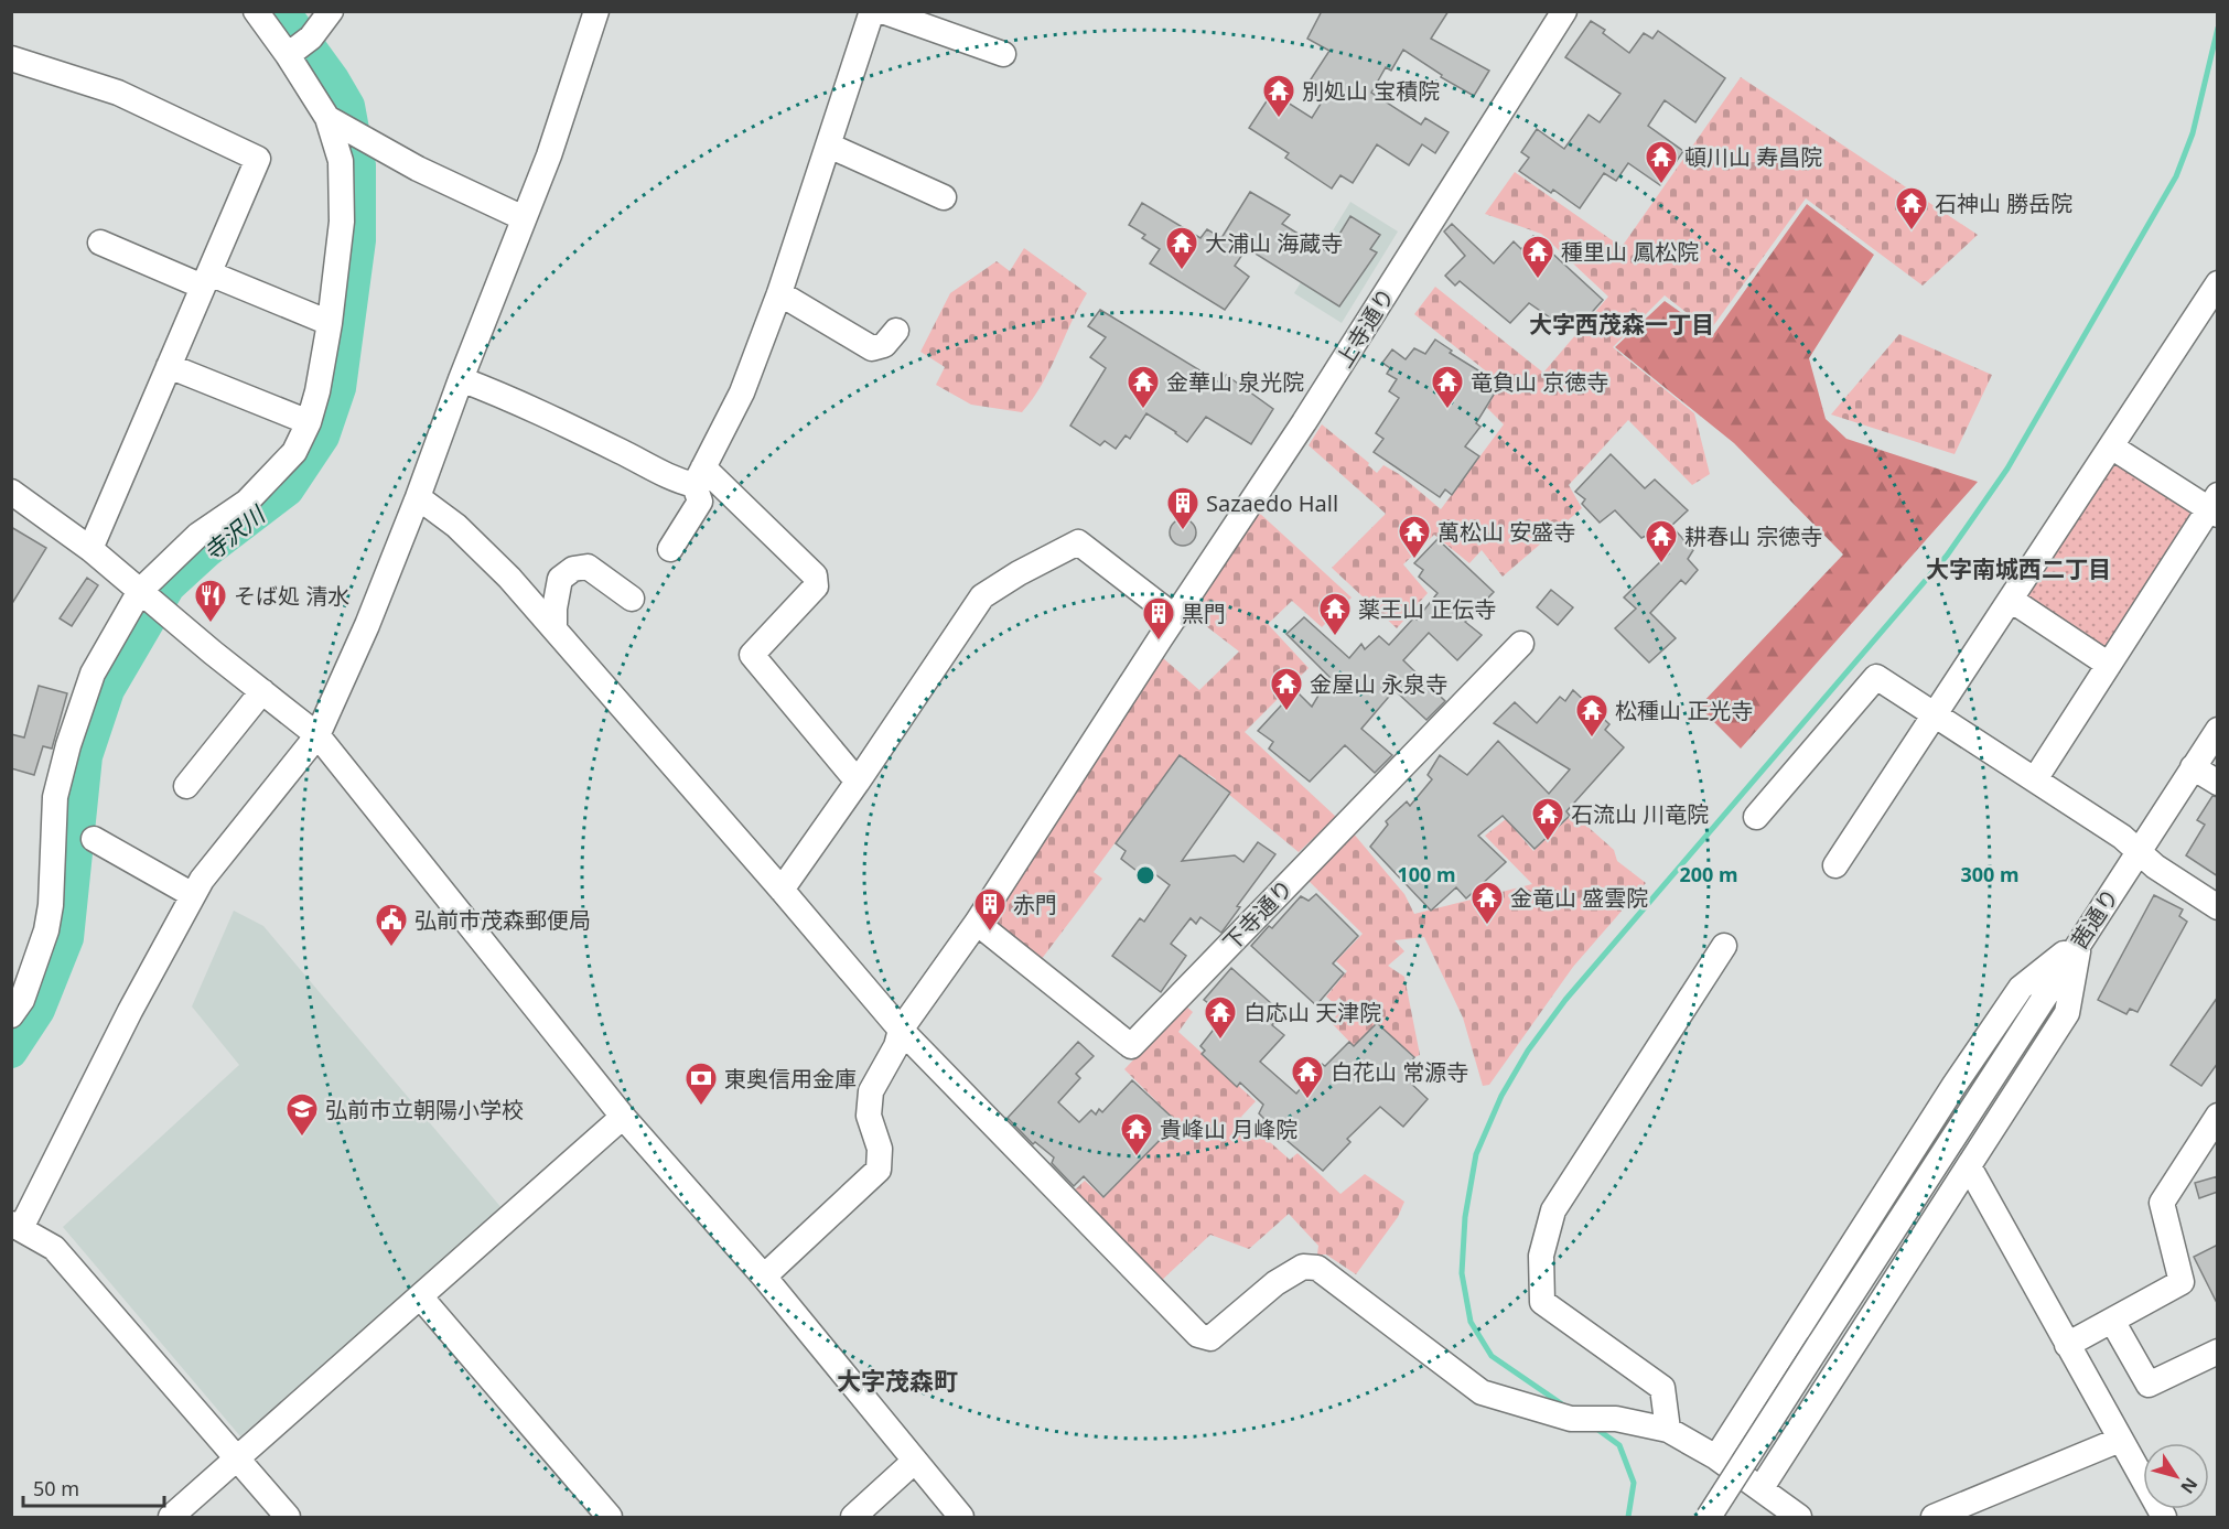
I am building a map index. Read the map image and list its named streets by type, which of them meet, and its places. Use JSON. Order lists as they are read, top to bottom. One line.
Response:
{"streets":{"street":["上寺通り","下寺通り","茜通り"]},"crossings":[["上寺通り","下寺通り"]],"districts":["大字西茂森一丁目","大字南城西二丁目","大字茂森町"],"water":["寺沢川"],"places":{"temple":["別処山 宝積院","頓川山 寿昌院","石神山 勝岳院","大浦山 海蔵寺","種里山 鳳松院","金華山 泉光院","竜負山 京徳寺","萬松山 安盛寺","耕春山 宗徳寺","薬王山 正伝寺","金屋山 永泉寺","松種山 正光寺","石流山 川竜院","金竜山 盛雲院","白応山 天津院","白花山 常源寺","貴峰山 月峰院"],"building":["Sazaedo Hall","黒門","赤門"],"restaurant":["そば処 清水"],"public building":["弘前市茂森郵便局"],"bank":["東奥信用金庫"],"school or university":["弘前市立朝陽小学校"]},"scale_bar":"50 m","north":"bottom right","rings":["100 m","200 m","300 m"]}
